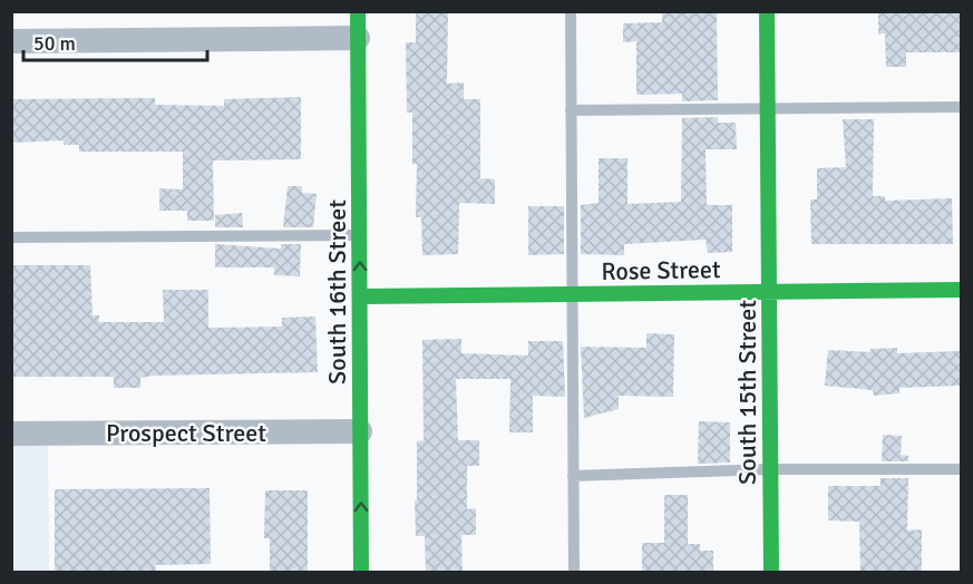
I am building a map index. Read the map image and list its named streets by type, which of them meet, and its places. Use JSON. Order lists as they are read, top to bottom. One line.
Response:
{"streets":{"street":["Rose Street","South 16th Street","South 15th Street","Prospect Street"]},"crossings":[["Rose Street","South 16th Street"],["Rose Street","South 15th Street"],["South 16th Street","Prospect Street"]],"one_way":["South 16th Street"],"scale_bar":"50 m"}
